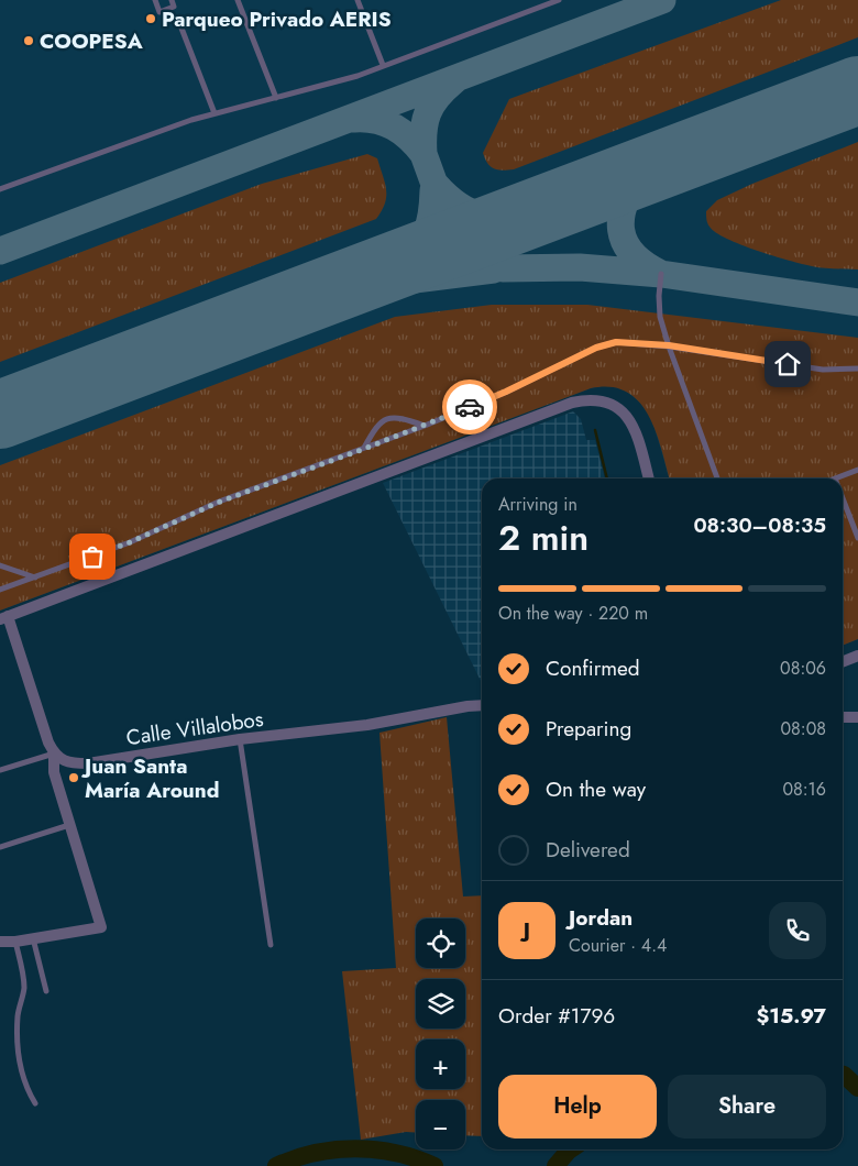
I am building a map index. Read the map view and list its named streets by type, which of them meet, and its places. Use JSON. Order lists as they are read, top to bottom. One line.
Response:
{"streets":{"street":["Calle Villalobos"]},"places":["Parqueo Privado AERIS","COOPESA","Juan Santa María Around"],"page":{"heading":["2 min","Arriving in","08:30–08:35"],"panel":["Jordan","Courier · 4.4","Order #1796","$15.97"],"bar":"On the way · 220 m","list":[["Confirmed","08:06"],["Preparing","08:08"],["On the way","08:16"],"Delivered"],"round":"J","map_buttons":["+","−"],"buttons":["Help","Share"]}}
